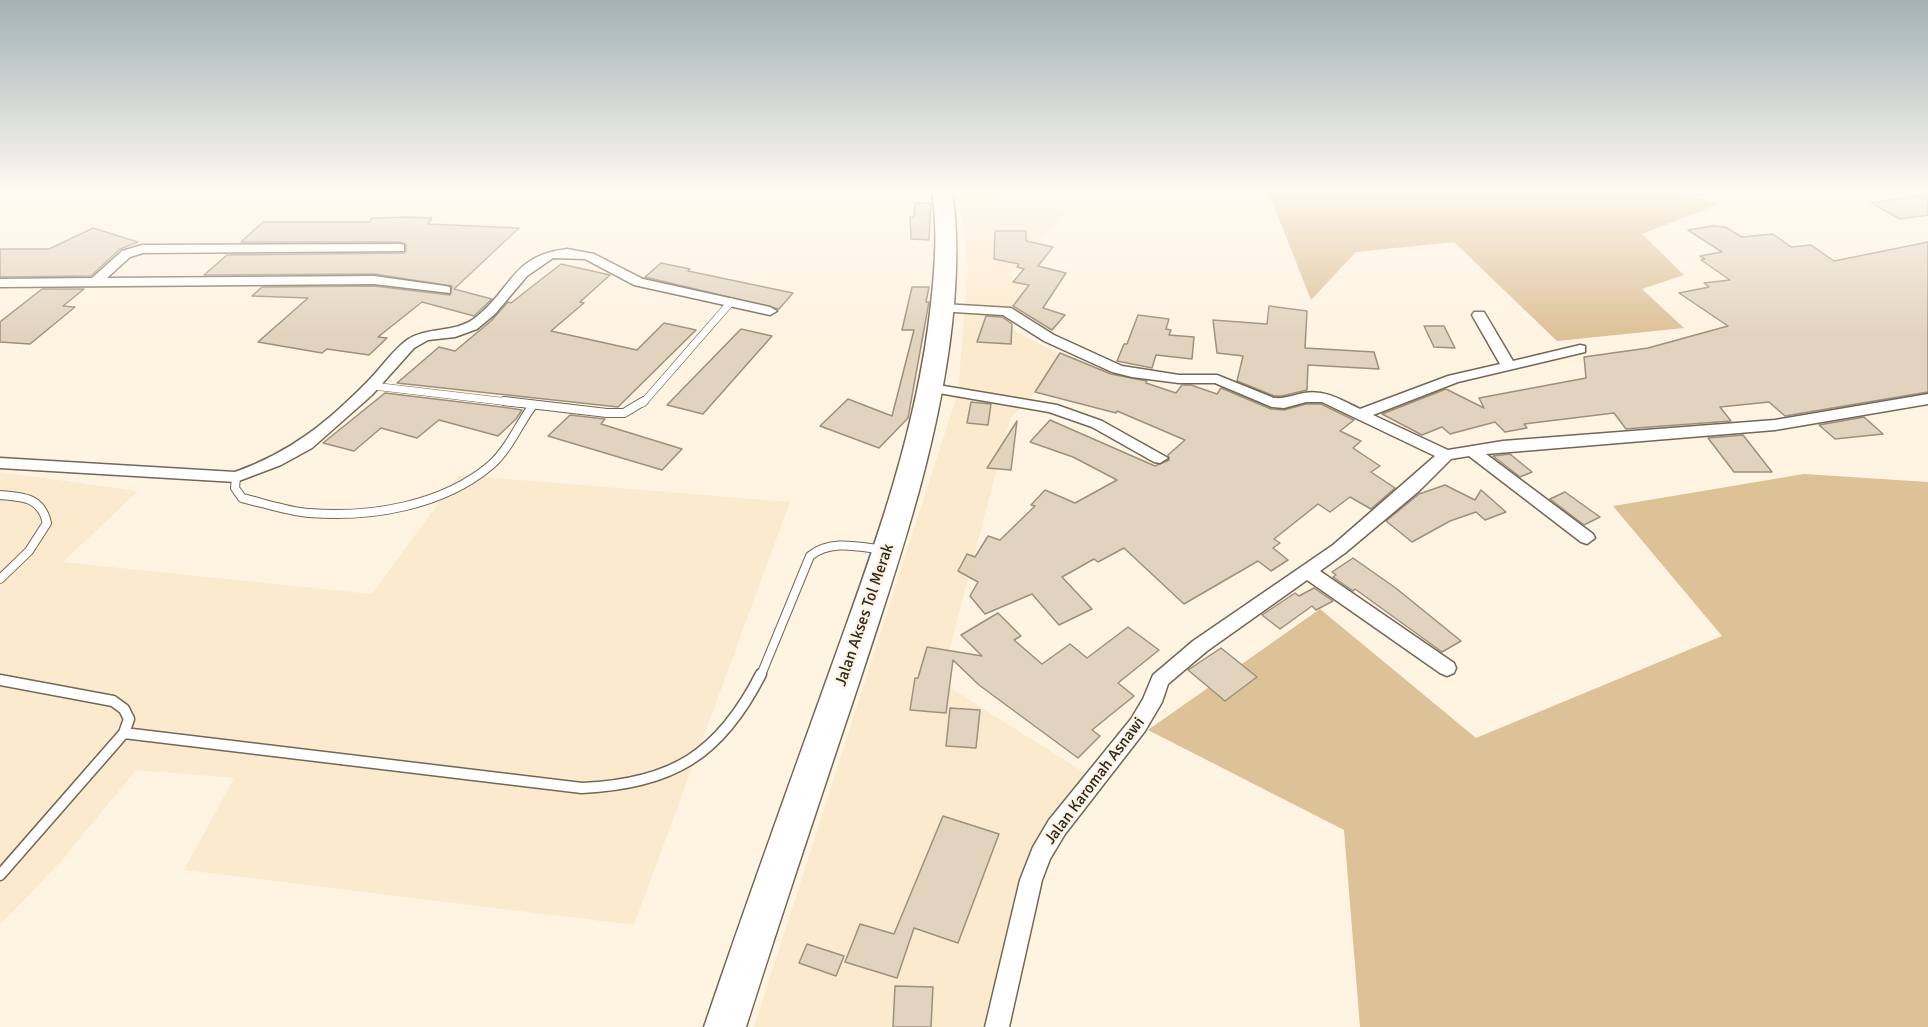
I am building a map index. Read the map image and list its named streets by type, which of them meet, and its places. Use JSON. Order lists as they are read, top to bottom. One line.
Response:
{"streets":{"highway":["Jalan Akses Tol Merak"],"street":["Jalan Karomah Asnawi"]}}
